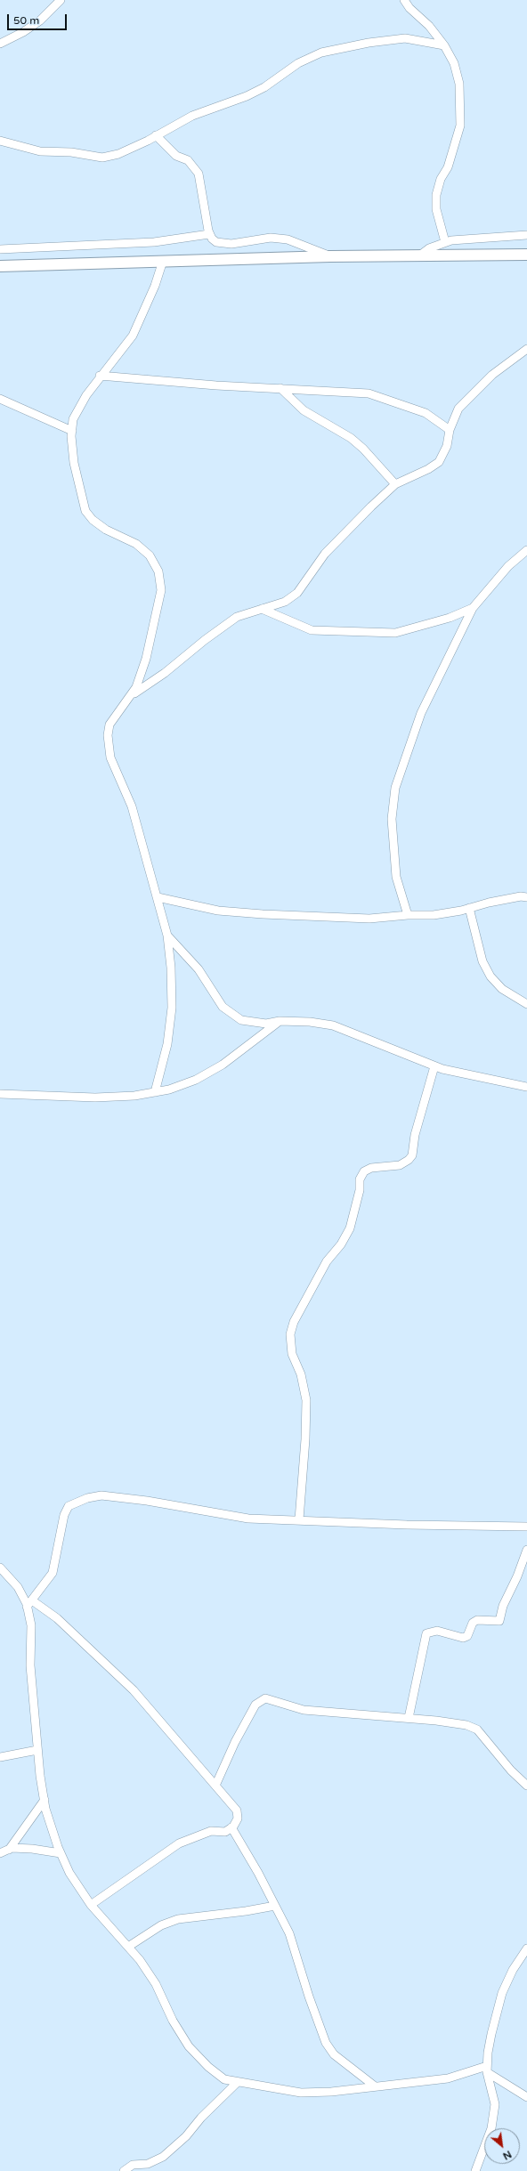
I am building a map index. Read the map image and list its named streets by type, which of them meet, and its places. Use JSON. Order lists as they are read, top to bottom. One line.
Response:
{"scale_bar":"50 m","north":"bottom right"}
